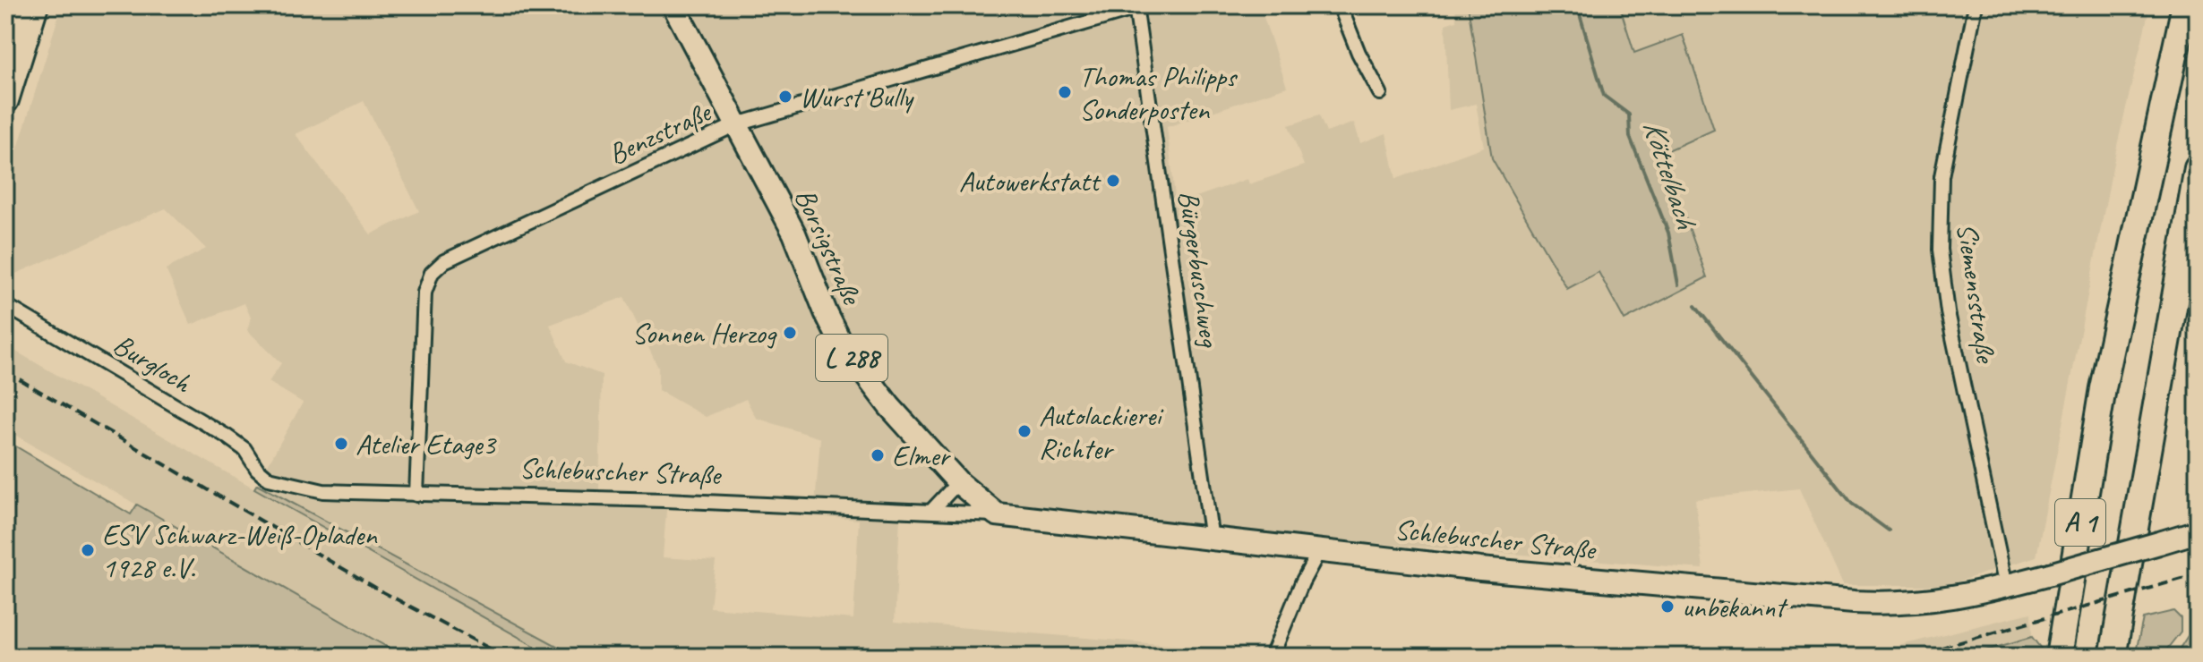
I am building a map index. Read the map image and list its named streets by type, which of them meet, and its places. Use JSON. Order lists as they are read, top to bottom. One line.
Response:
{"streets":{"highway":["A 1"],"main road":["Borsigstraße","L 288","Schlebuscher Straße"],"street":["Benzstraße","Bürgerbuschweg","Siemensstraße","Burgloch"]},"crossings":[["Benzstraße","Borsigstraße"],["Benzstraße","Bürgerbuschweg"],["Benzstraße","Schlebuscher Straße"],["Borsigstraße","Schlebuscher Straße"],["Bürgerbuschweg","Schlebuscher Straße"],["Siemensstraße","Schlebuscher Straße"],["Burgloch","Schlebuscher Straße"]],"water":["Köttelbach"],"places":["Thomas Philipps Sonderposten","Wurst Bully","Autowerkstatt","Sonnen Herzog","Autolackierei Richter","Atelier Etage3","Elmer","ESV Schwarz-Weiß-Opladen 1928 e.V.","unbekannt"]}
